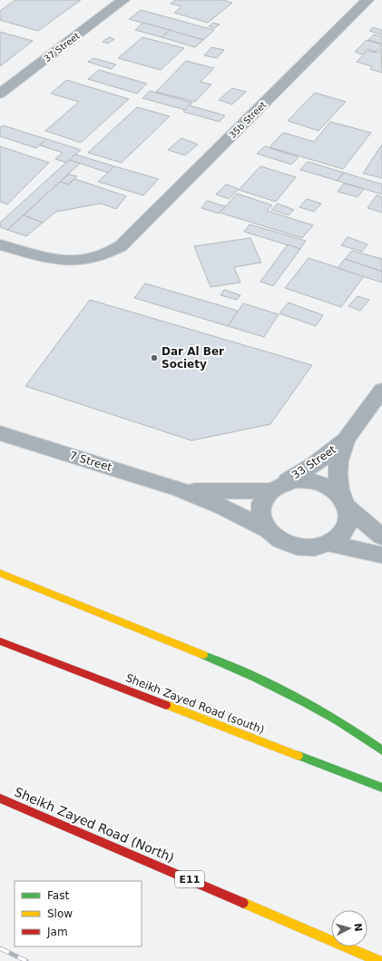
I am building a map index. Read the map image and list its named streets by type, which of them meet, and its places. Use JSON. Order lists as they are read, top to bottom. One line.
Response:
{"streets":{"highway":["Sheikh Zayed Road (south)","Sheikh Zayed Road (North)","E11"],"street":["37 Street","35b Street","7 Street","33 Street"]},"crossings":[["7 Street","33 Street"]],"places":["Dar Al Ber Society"],"legend":["Fast","Slow","Jam"],"north":"right"}
